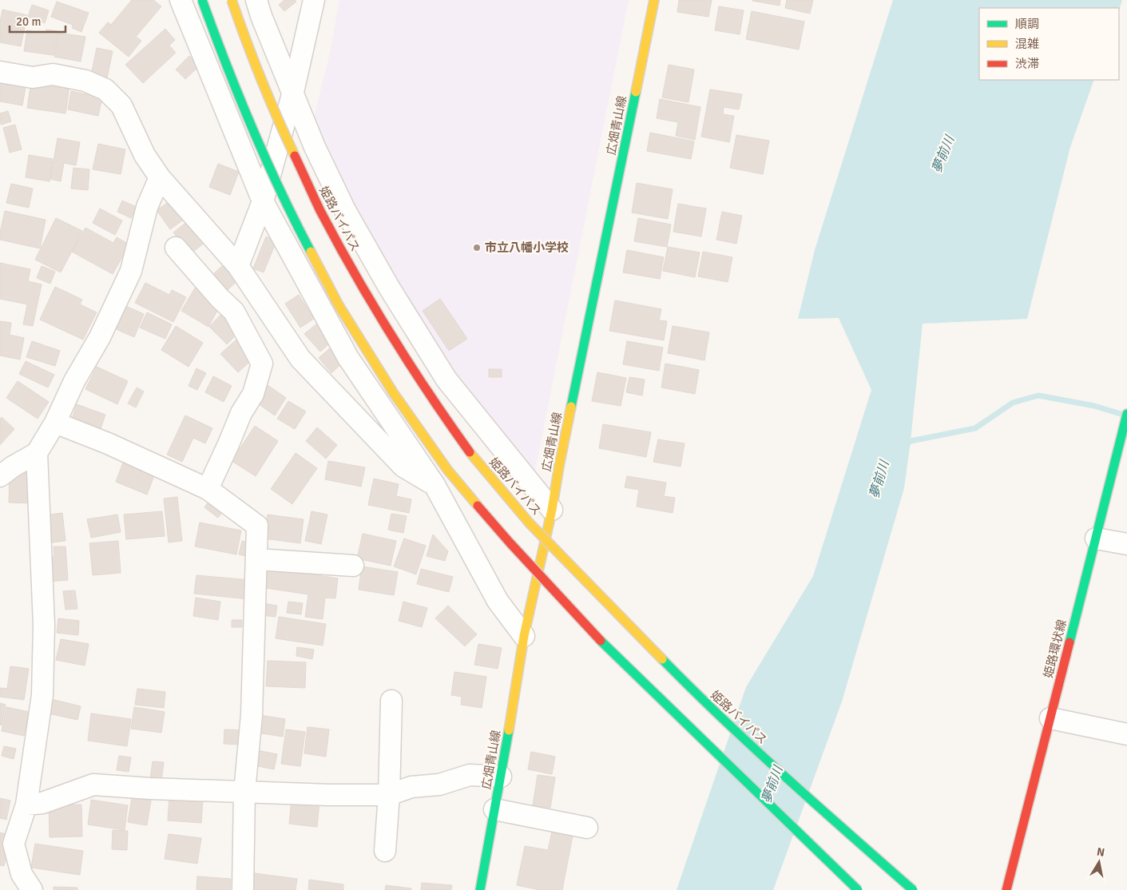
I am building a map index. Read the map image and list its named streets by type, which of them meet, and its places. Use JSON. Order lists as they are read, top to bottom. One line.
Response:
{"streets":{"main road":["広畑青山線","姫路バイパス","姫路環状線"]},"water":["夢前川"],"places":["市立八幡小学校"],"legend":["順調","混雑","渋滞"],"scale_bar":"20 m","north":"top"}
